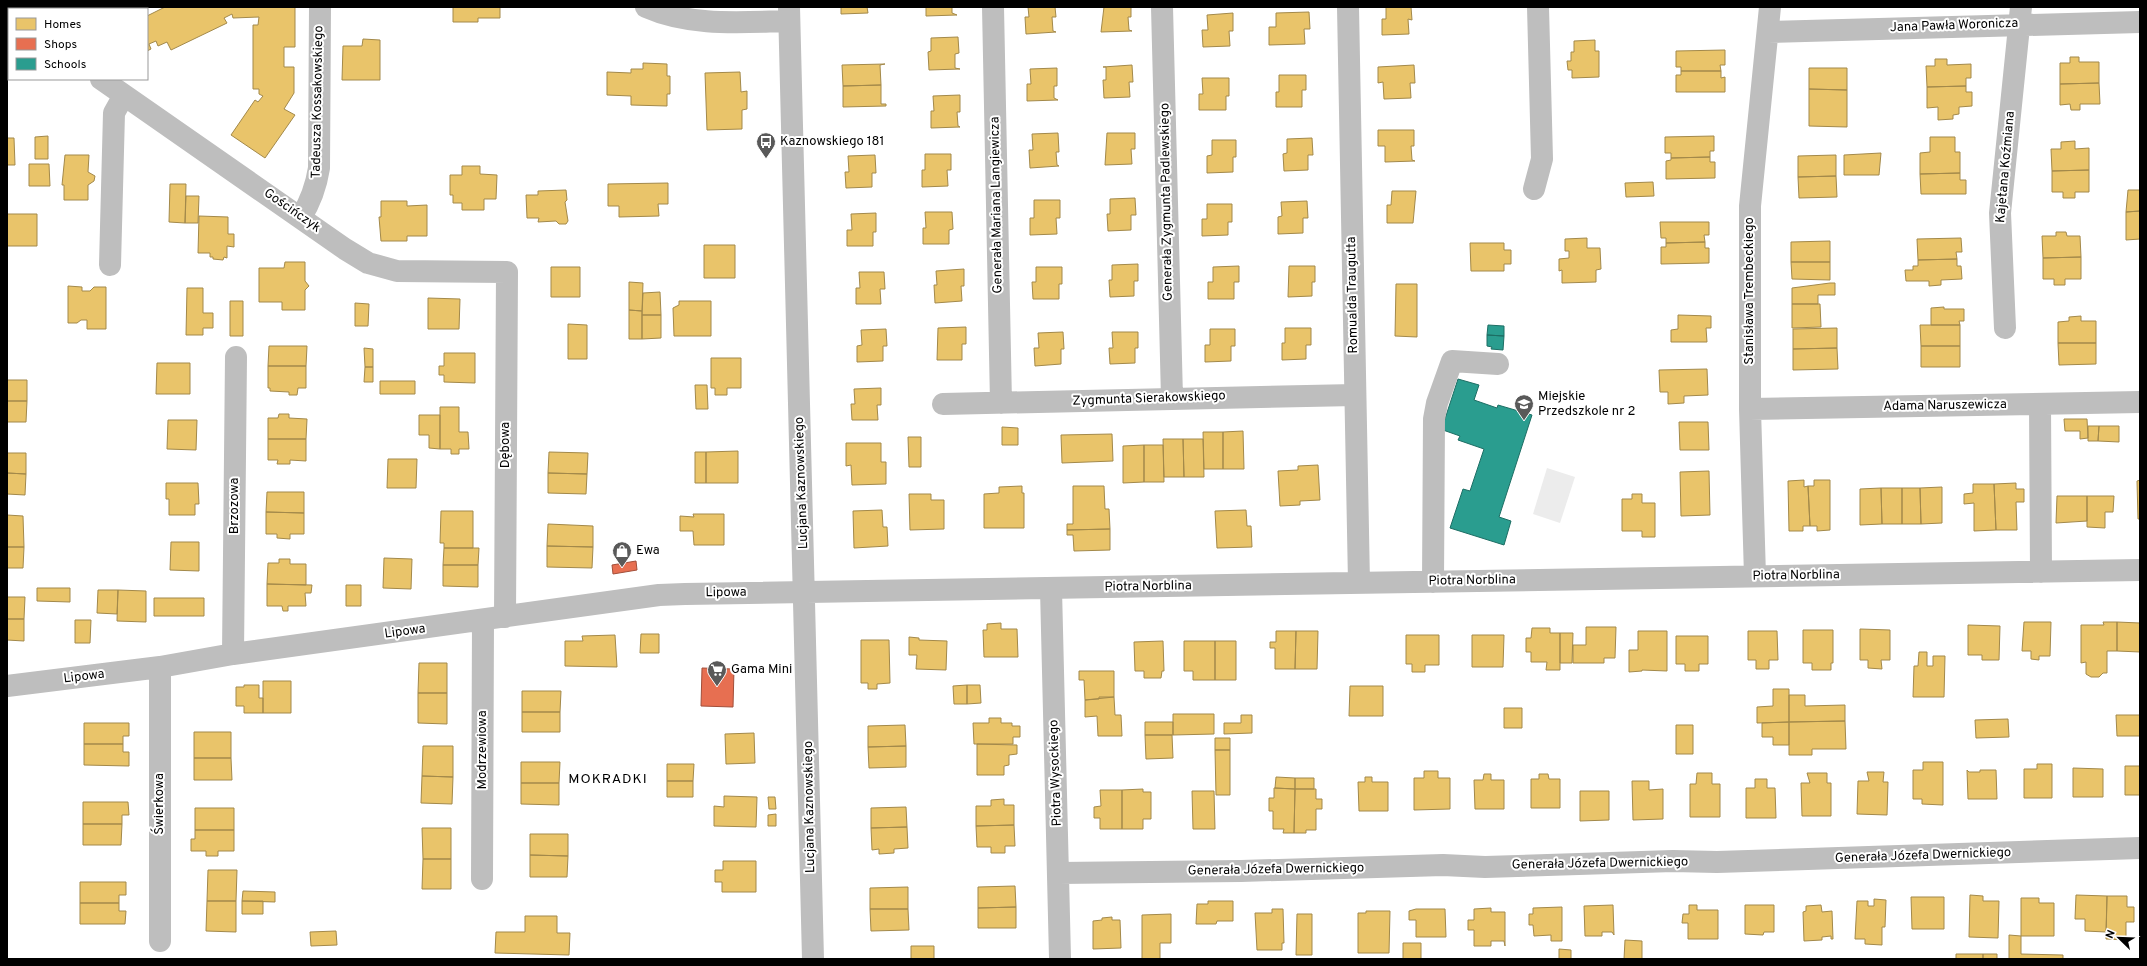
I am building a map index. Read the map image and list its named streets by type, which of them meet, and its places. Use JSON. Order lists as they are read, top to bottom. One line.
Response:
{"streets":{"street":["Jana Pawła Woronicza","Tadeusza Kossakowskiego","Kajetana Koźmiana","Generała Zygmunta Padlewskiego","Generała Mariana Langiewicza","Gościńczyk","Stanisława Trembeckiego","Romualda Traugutta","Zygmunta Sierakowskiego","Adama Naruszewicza","Dębowa","Lucjana Kaznowskiego","Brzozowa","Piotra Norblina","Lipowa","Modrzewiowa","Piotra Wysockiego","Świerkowa","Generała Józefa Dwernickiego"]},"crossings":[["Jana Pawła Woronicza","Kajetana Koźmiana"],["Jana Pawła Woronicza","Stanisława Trembeckiego"],["Tadeusza Kossakowskiego","Gościńczyk"],["Generała Zygmunta Padlewskiego","Zygmunta Sierakowskiego"],["Generała Mariana Langiewicza","Zygmunta Sierakowskiego"],["Gościńczyk","Dębowa"],["Stanisława Trembeckiego","Adama Naruszewicza"],["Stanisława Trembeckiego","Piotra Norblina"],["Romualda Traugutta","Zygmunta Sierakowskiego"],["Romualda Traugutta","Piotra Norblina"],["Dębowa","Lipowa"],["Lucjana Kaznowskiego","Piotra Norblina"],["Lucjana Kaznowskiego","Lipowa"],["Brzozowa","Lipowa"],["Piotra Norblina","Lipowa"],["Piotra Norblina","Piotra Wysockiego"],["Lipowa","Modrzewiowa"],["Lipowa","Świerkowa"],["Piotra Wysockiego","Generała Józefa Dwernickiego"]],"districts":["MOKRADKI"],"places":{"bus stop":["Kaznowskiego 181"],"school or university":["Miejskie Przedszkole nr 2"],"shop":["Ewa"],"supermarket":["Gama Mini"]},"legend":["Homes","Shops","Schools"],"north":"top left"}
